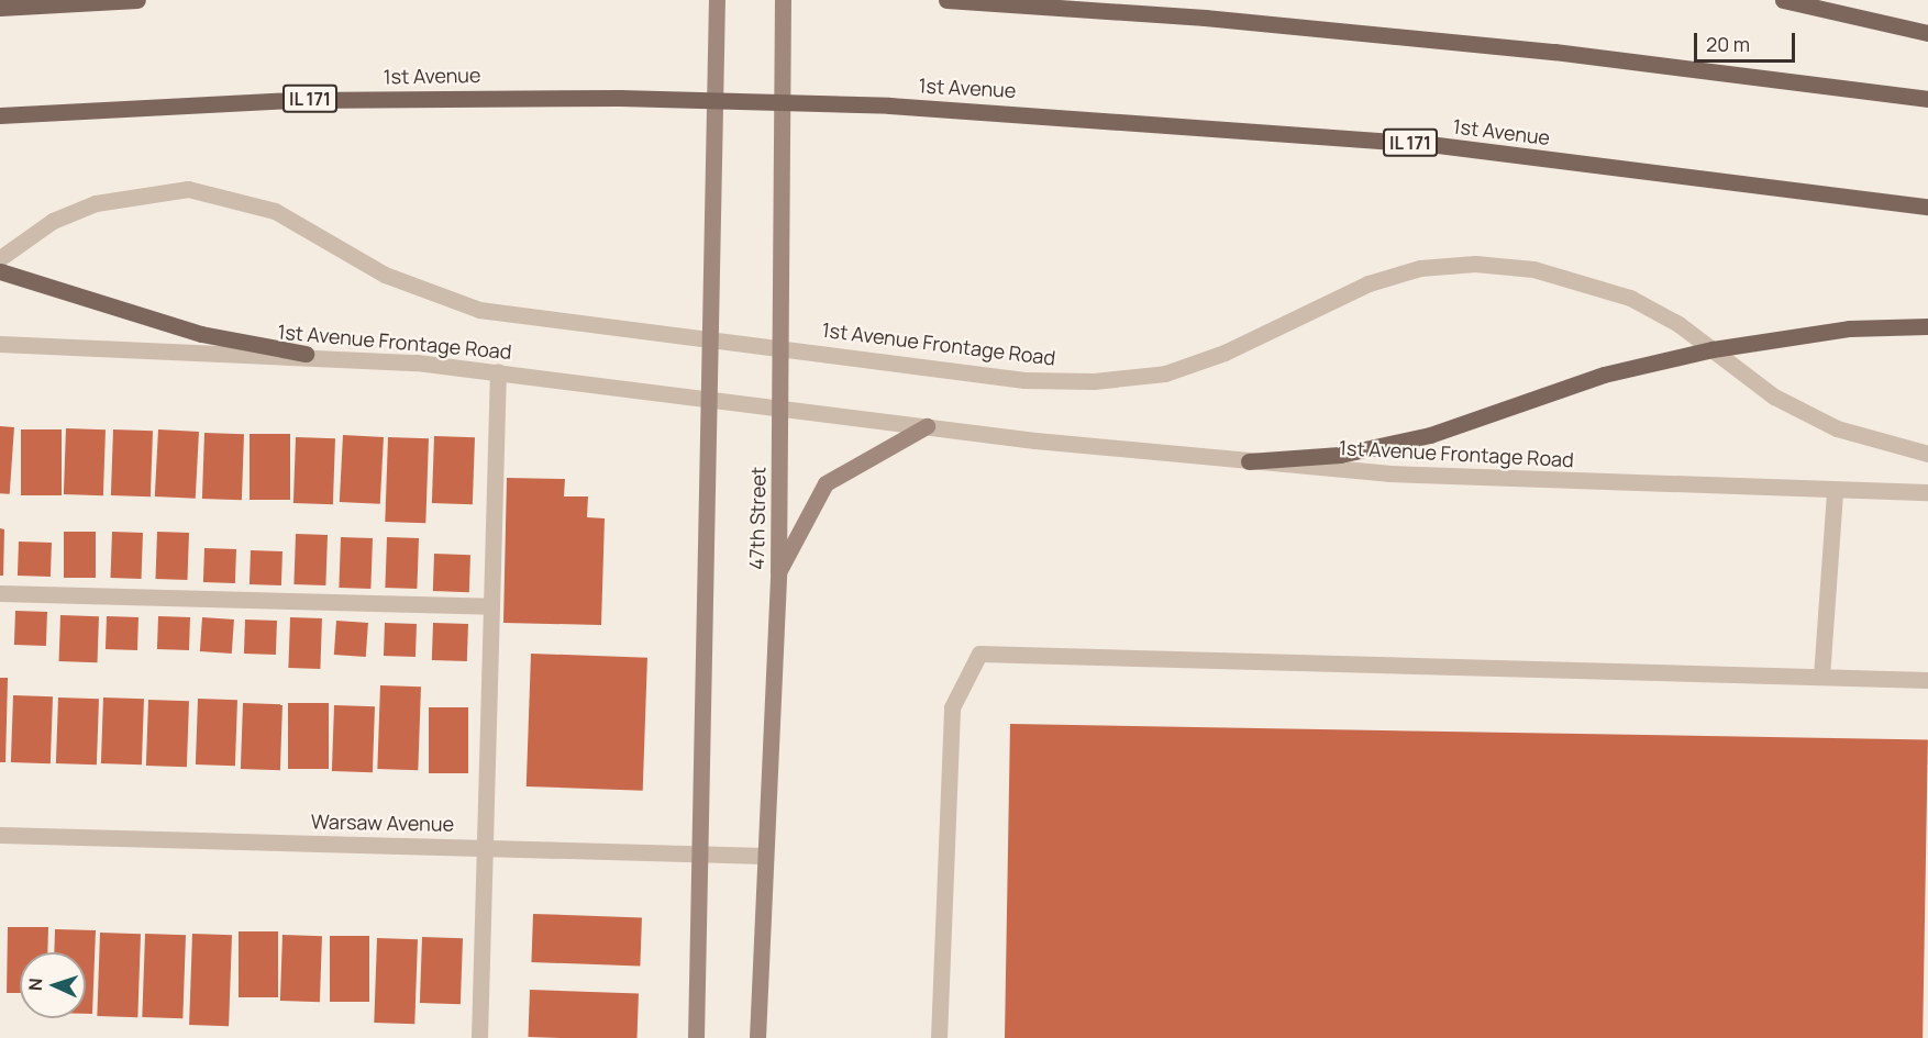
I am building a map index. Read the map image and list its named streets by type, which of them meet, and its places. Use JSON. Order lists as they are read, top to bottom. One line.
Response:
{"streets":{"main road":["1st Avenue","IL 171","47th Street"],"street":["1st Avenue Frontage Road","Warsaw Avenue"]},"crossings":[["1st Avenue Frontage Road","47th Street"],["47th Street","Warsaw Avenue"]],"scale_bar":"20 m","north":"left"}
